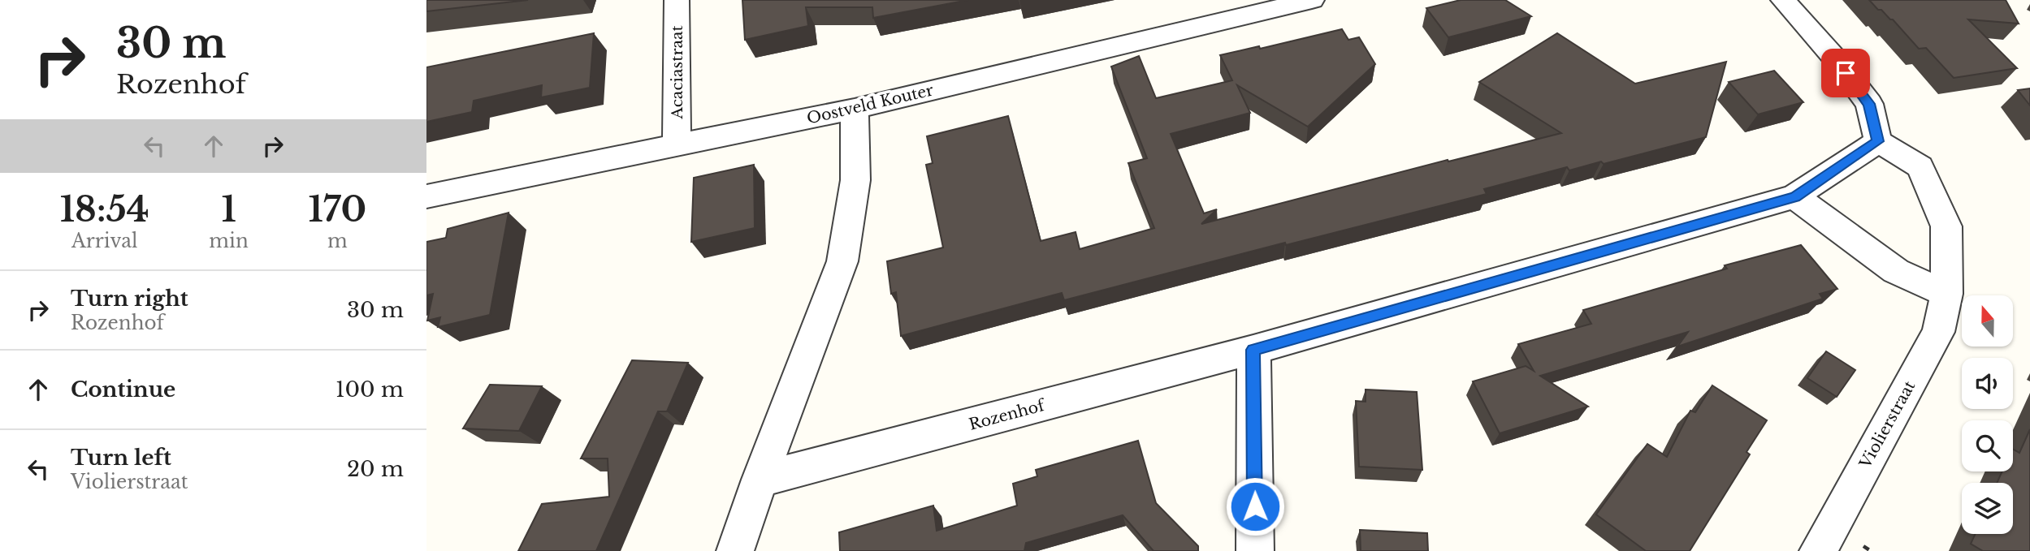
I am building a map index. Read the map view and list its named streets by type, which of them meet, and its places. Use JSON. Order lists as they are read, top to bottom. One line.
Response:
{"streets":{"street":["Acaciastraat","Oostveld Kouter","Rozenhof","Violierstraat"]},"crossings":[["Acaciastraat","Oostveld Kouter"],["Rozenhof","Violierstraat"]],"north":"top","page":{"turn":["30 m","Rozenhof"],"eta":["18:54","Arrival","1","min","170","m"],"list":[{"name":"Turn right","note":"Rozenhof","value":"30 m"},{"name":"Continue","value":"100 m"},{"name":"Turn left","note":"Violierstraat","value":"20 m"}]}}
